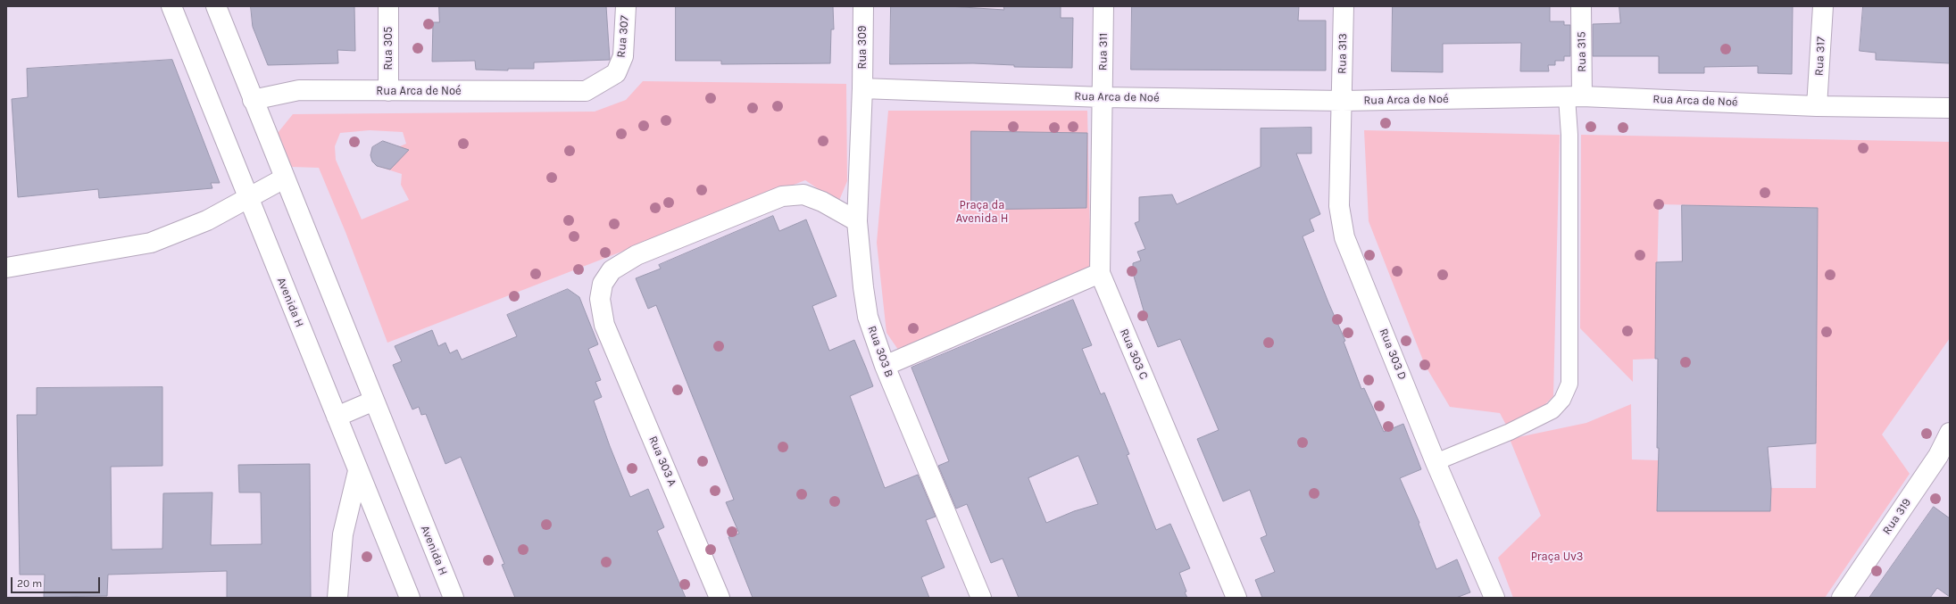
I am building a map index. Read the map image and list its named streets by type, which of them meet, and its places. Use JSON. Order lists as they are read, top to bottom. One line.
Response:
{"streets":{"street":["Rua 307","Rua 309","Rua 305","Rua 311","Rua 315","Rua 313","Rua 317","Rua Arca de Noé","Avenida H","Rua 303 B","Rua 303 C","Rua 303 D","Rua 303 A","Rua 319"]},"crossings":[["Rua 307","Rua Arca de Noé"],["Rua 309","Rua Arca de Noé"],["Rua 309","Rua 303 B"],["Rua 305","Rua Arca de Noé"],["Rua 311","Rua Arca de Noé"],["Rua 311","Rua 303 C"],["Rua 315","Rua Arca de Noé"],["Rua 313","Rua Arca de Noé"],["Rua 313","Rua 303 D"],["Rua 317","Rua Arca de Noé"],["Rua Arca de Noé","Avenida H"],["Rua Arca de Noé","Rua 303 B"],["Rua Arca de Noé","Rua 303 C"],["Rua Arca de Noé","Rua 303 D"],["Rua 303 B","Rua 303 A"]],"parks":["Praça da Avenida H","Praça Uv3"],"scale_bar":"20 m"}
